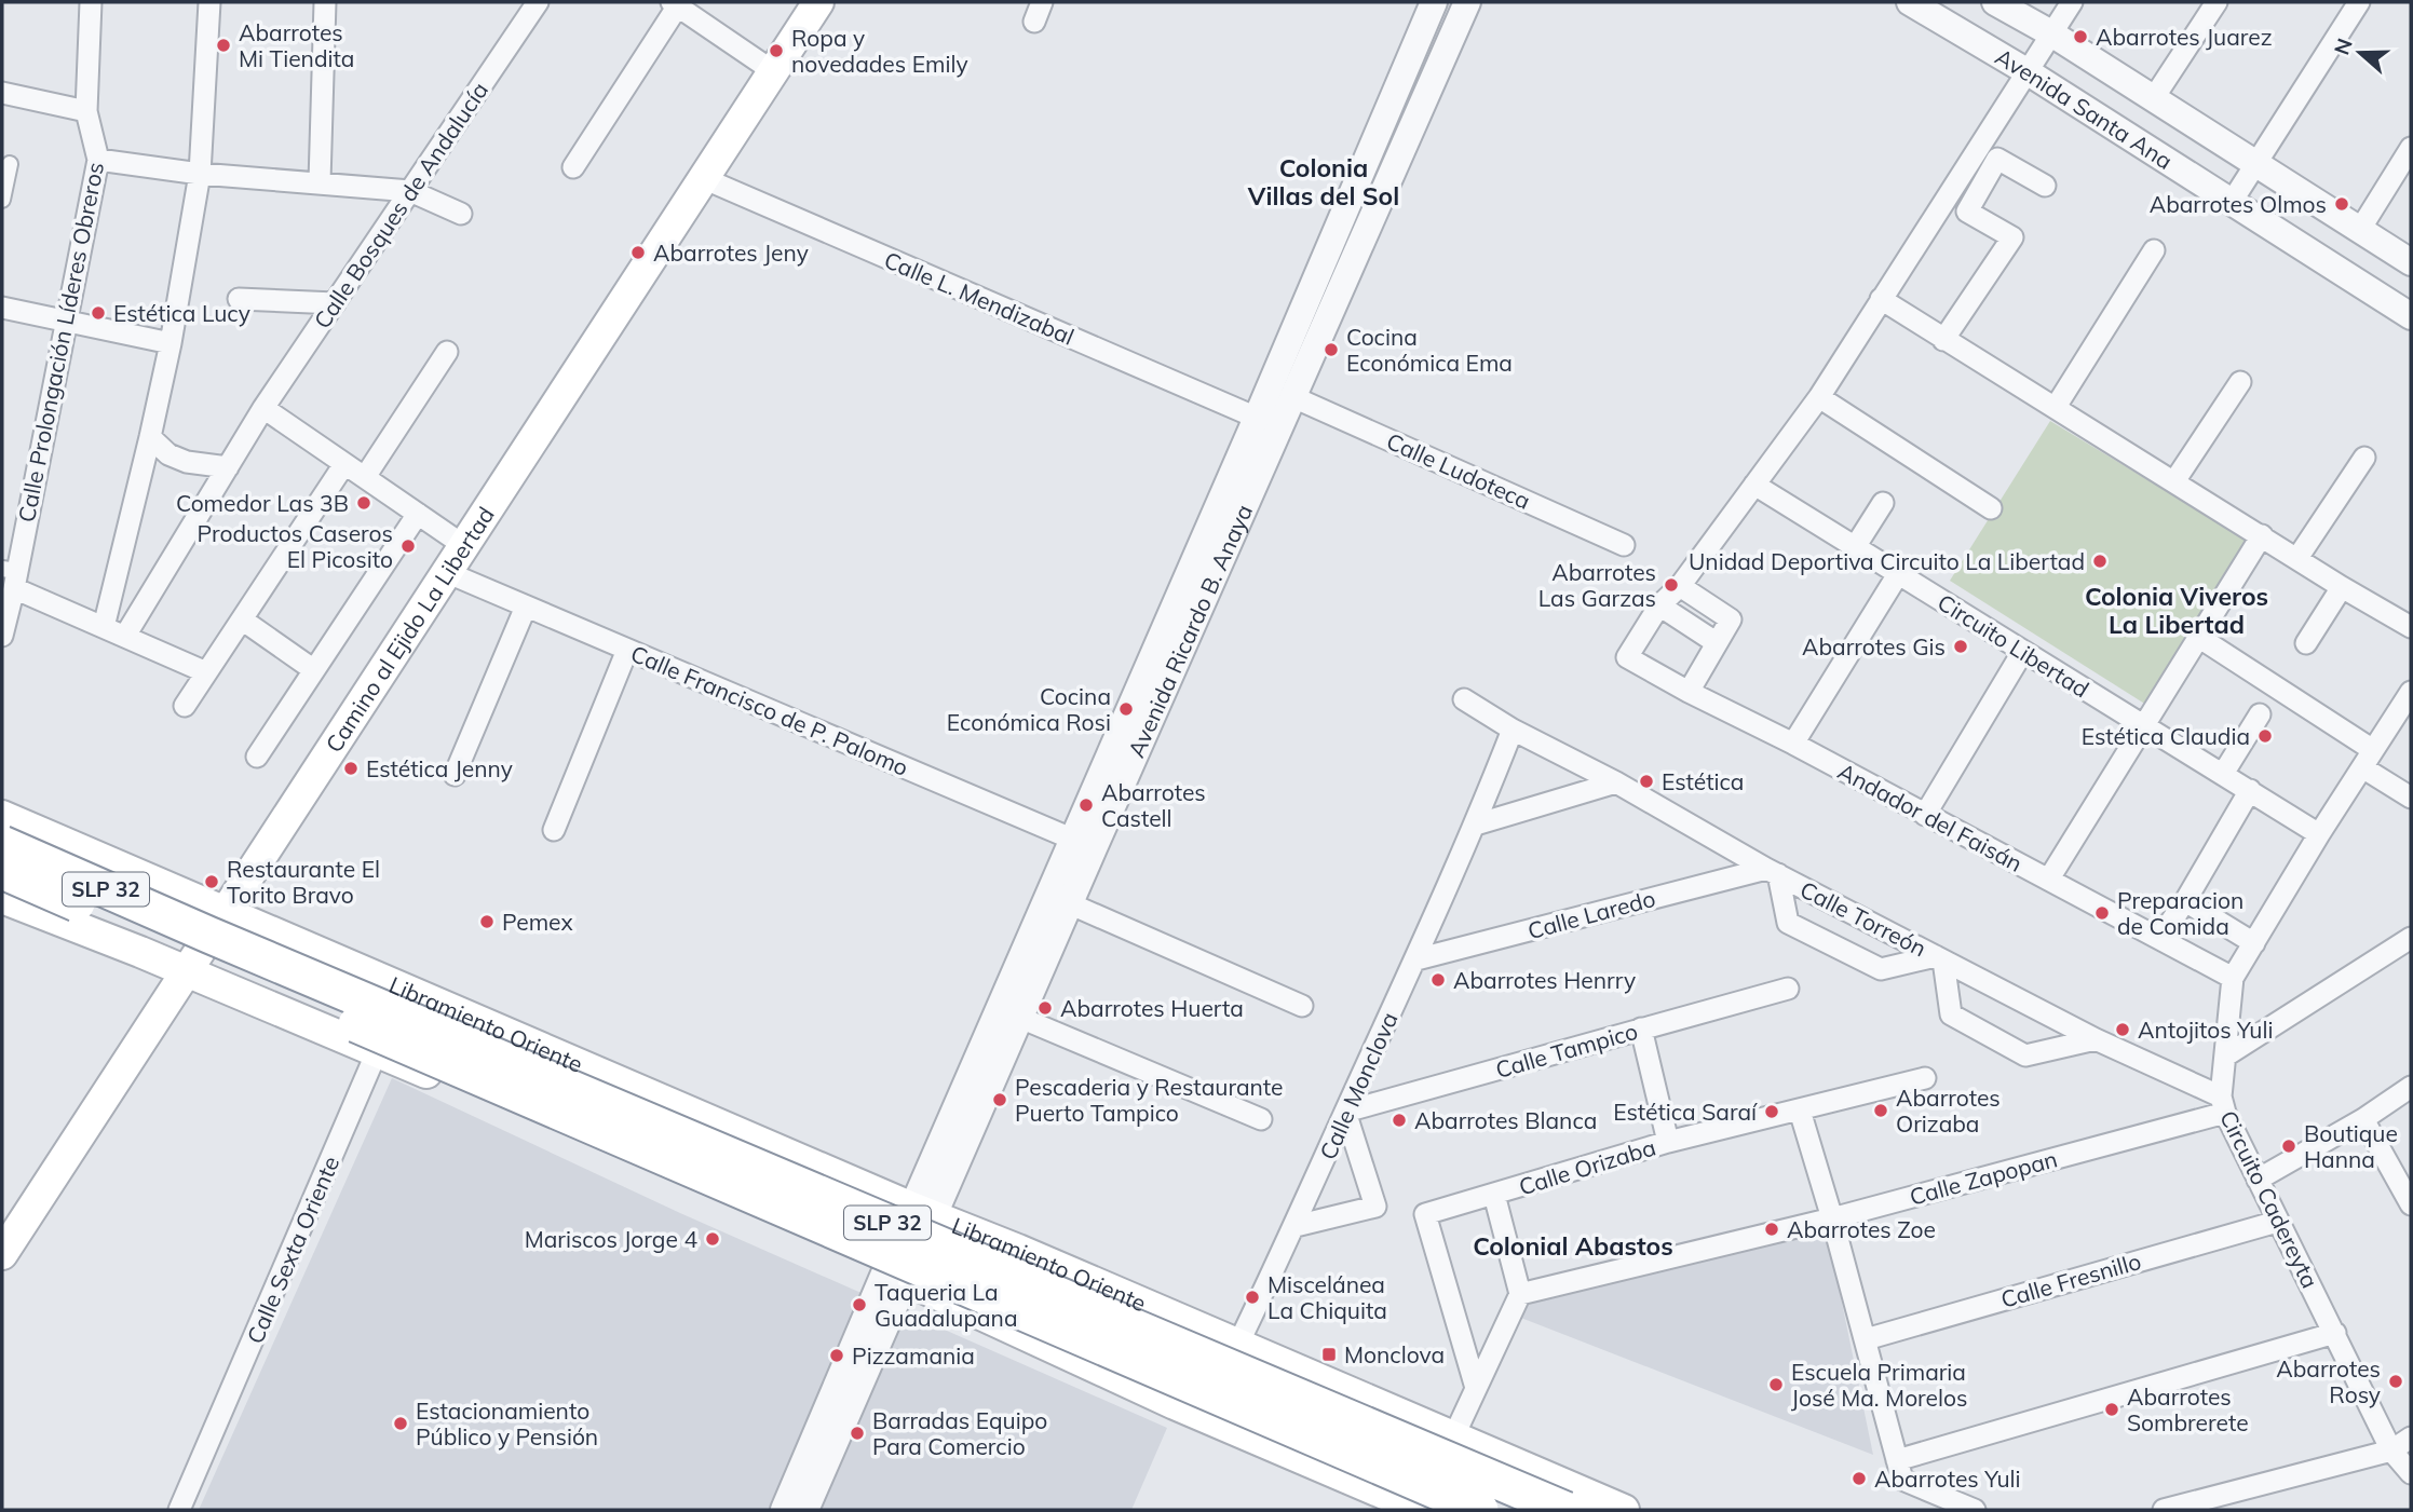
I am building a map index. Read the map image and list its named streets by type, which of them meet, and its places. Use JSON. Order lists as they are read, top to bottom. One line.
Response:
{"streets":{"highway":["SLP 32","Libramiento Oriente"],"main road":["Camino al Ejido La Libertad"],"street":["Avenida Santa Ana","Calle Bosques de Andalucía","Calle L. Mendizabal","Calle Prolongación Líderes Obreros","Calle Ludoteca","Avenida Ricardo B. Anaya","Circuito Libertad","Calle Francisco de P. Palomo","Andador del Faisán","Calle Laredo","Calle Torreón","Calle Tampico","Calle Monclova","Calle Orizaba","Calle Zapopan","Circuito Cadereyta","Calle Sexta Oriente","Calle Fresnillo"]},"crossings":[["Calle L. Mendizabal","Camino al Ejido La Libertad"],["Calle L. Mendizabal","Avenida Ricardo B. Anaya"],["Calle Ludoteca","Avenida Ricardo B. Anaya"],["Camino al Ejido La Libertad","Calle Francisco de P. Palomo"],["Camino al Ejido La Libertad","SLP 32"],["Camino al Ejido La Libertad","Libramiento Oriente"],["Avenida Ricardo B. Anaya","Calle Francisco de P. Palomo"],["Avenida Ricardo B. Anaya","Libramiento Oriente"],["Circuito Libertad","Circuito Cadereyta"],["Andador del Faisán","Circuito Cadereyta"],["SLP 32","Libramiento Oriente"],["Calle Laredo","Calle Torreón"],["Calle Laredo","Calle Monclova"],["Calle Torreón","Calle Monclova"],["Calle Torreón","Calle Zapopan"],["Calle Torreón","Circuito Cadereyta"],["Libramiento Oriente","Calle Monclova"],["Libramiento Oriente","Calle Sexta Oriente"],["Calle Tampico","Calle Monclova"],["Calle Zapopan","Circuito Cadereyta"],["Circuito Cadereyta","Calle Fresnillo"]],"districts":["Colonia Villas del Sol","Colonia Viveros La Libertad","Colonial Abastos"],"places":{"other":["Abarrotes Juarez","Abarrotes Mi Tiendita","Ropa y novedades Emily","Abarrotes Olmos","Abarrotes Jeny","Estética Lucy","Cocina Económica Ema","Comedor Las 3B","Productos Caseros El Picosito","Unidad Deportiva Circuito La Libertad","Abarrotes Las Garzas","Abarrotes Gis","Cocina Económica Rosi","Estética Claudia","Estética Jenny","Estética","Abarrotes Castell","Restaurante El Torito Bravo","Preparacion de Comida","Pemex","Abarrotes Henrry","Abarrotes Huerta","Antojitos Yuli","Pescaderia y Restaurante Puerto Tampico","Abarrotes Orizaba","Estética Saraí","Abarrotes Blanca","Boutique Hanna","Abarrotes Zoe","Mariscos Jorge 4","Miscelánea La Chiquita","Taqueria La Guadalupana","Pizzamania","Abarrotes Rosy","Escuela Primaria José Ma. Morelos","Abarrotes Sombrerete","Estacionamiento Público y Pensión","Barradas Equipo Para Comercio","Abarrotes Yuli"],"transit":["Monclova"]},"north":"left"}
